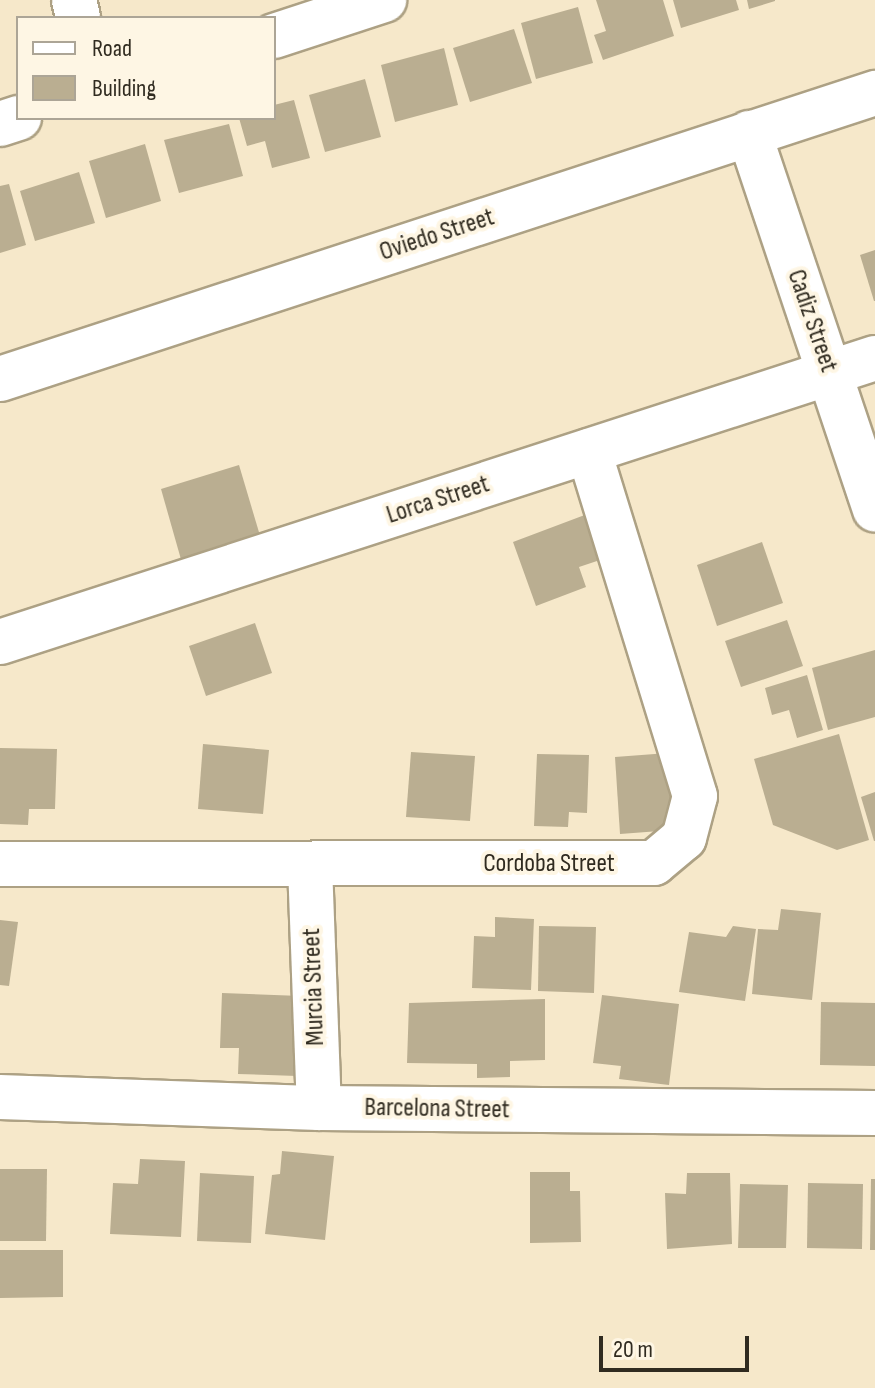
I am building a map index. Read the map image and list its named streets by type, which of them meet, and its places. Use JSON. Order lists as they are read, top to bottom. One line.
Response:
{"streets":{"street":["Oviedo Street","Cadiz Street","Lorca Street","Cordoba Street","Murcia Street","Barcelona Street"]},"crossings":[["Oviedo Street","Cadiz Street"],["Cadiz Street","Lorca Street"],["Lorca Street","Cordoba Street"],["Cordoba Street","Murcia Street"],["Murcia Street","Barcelona Street"]],"legend":["Road","Building"],"scale_bar":"20 m"}
